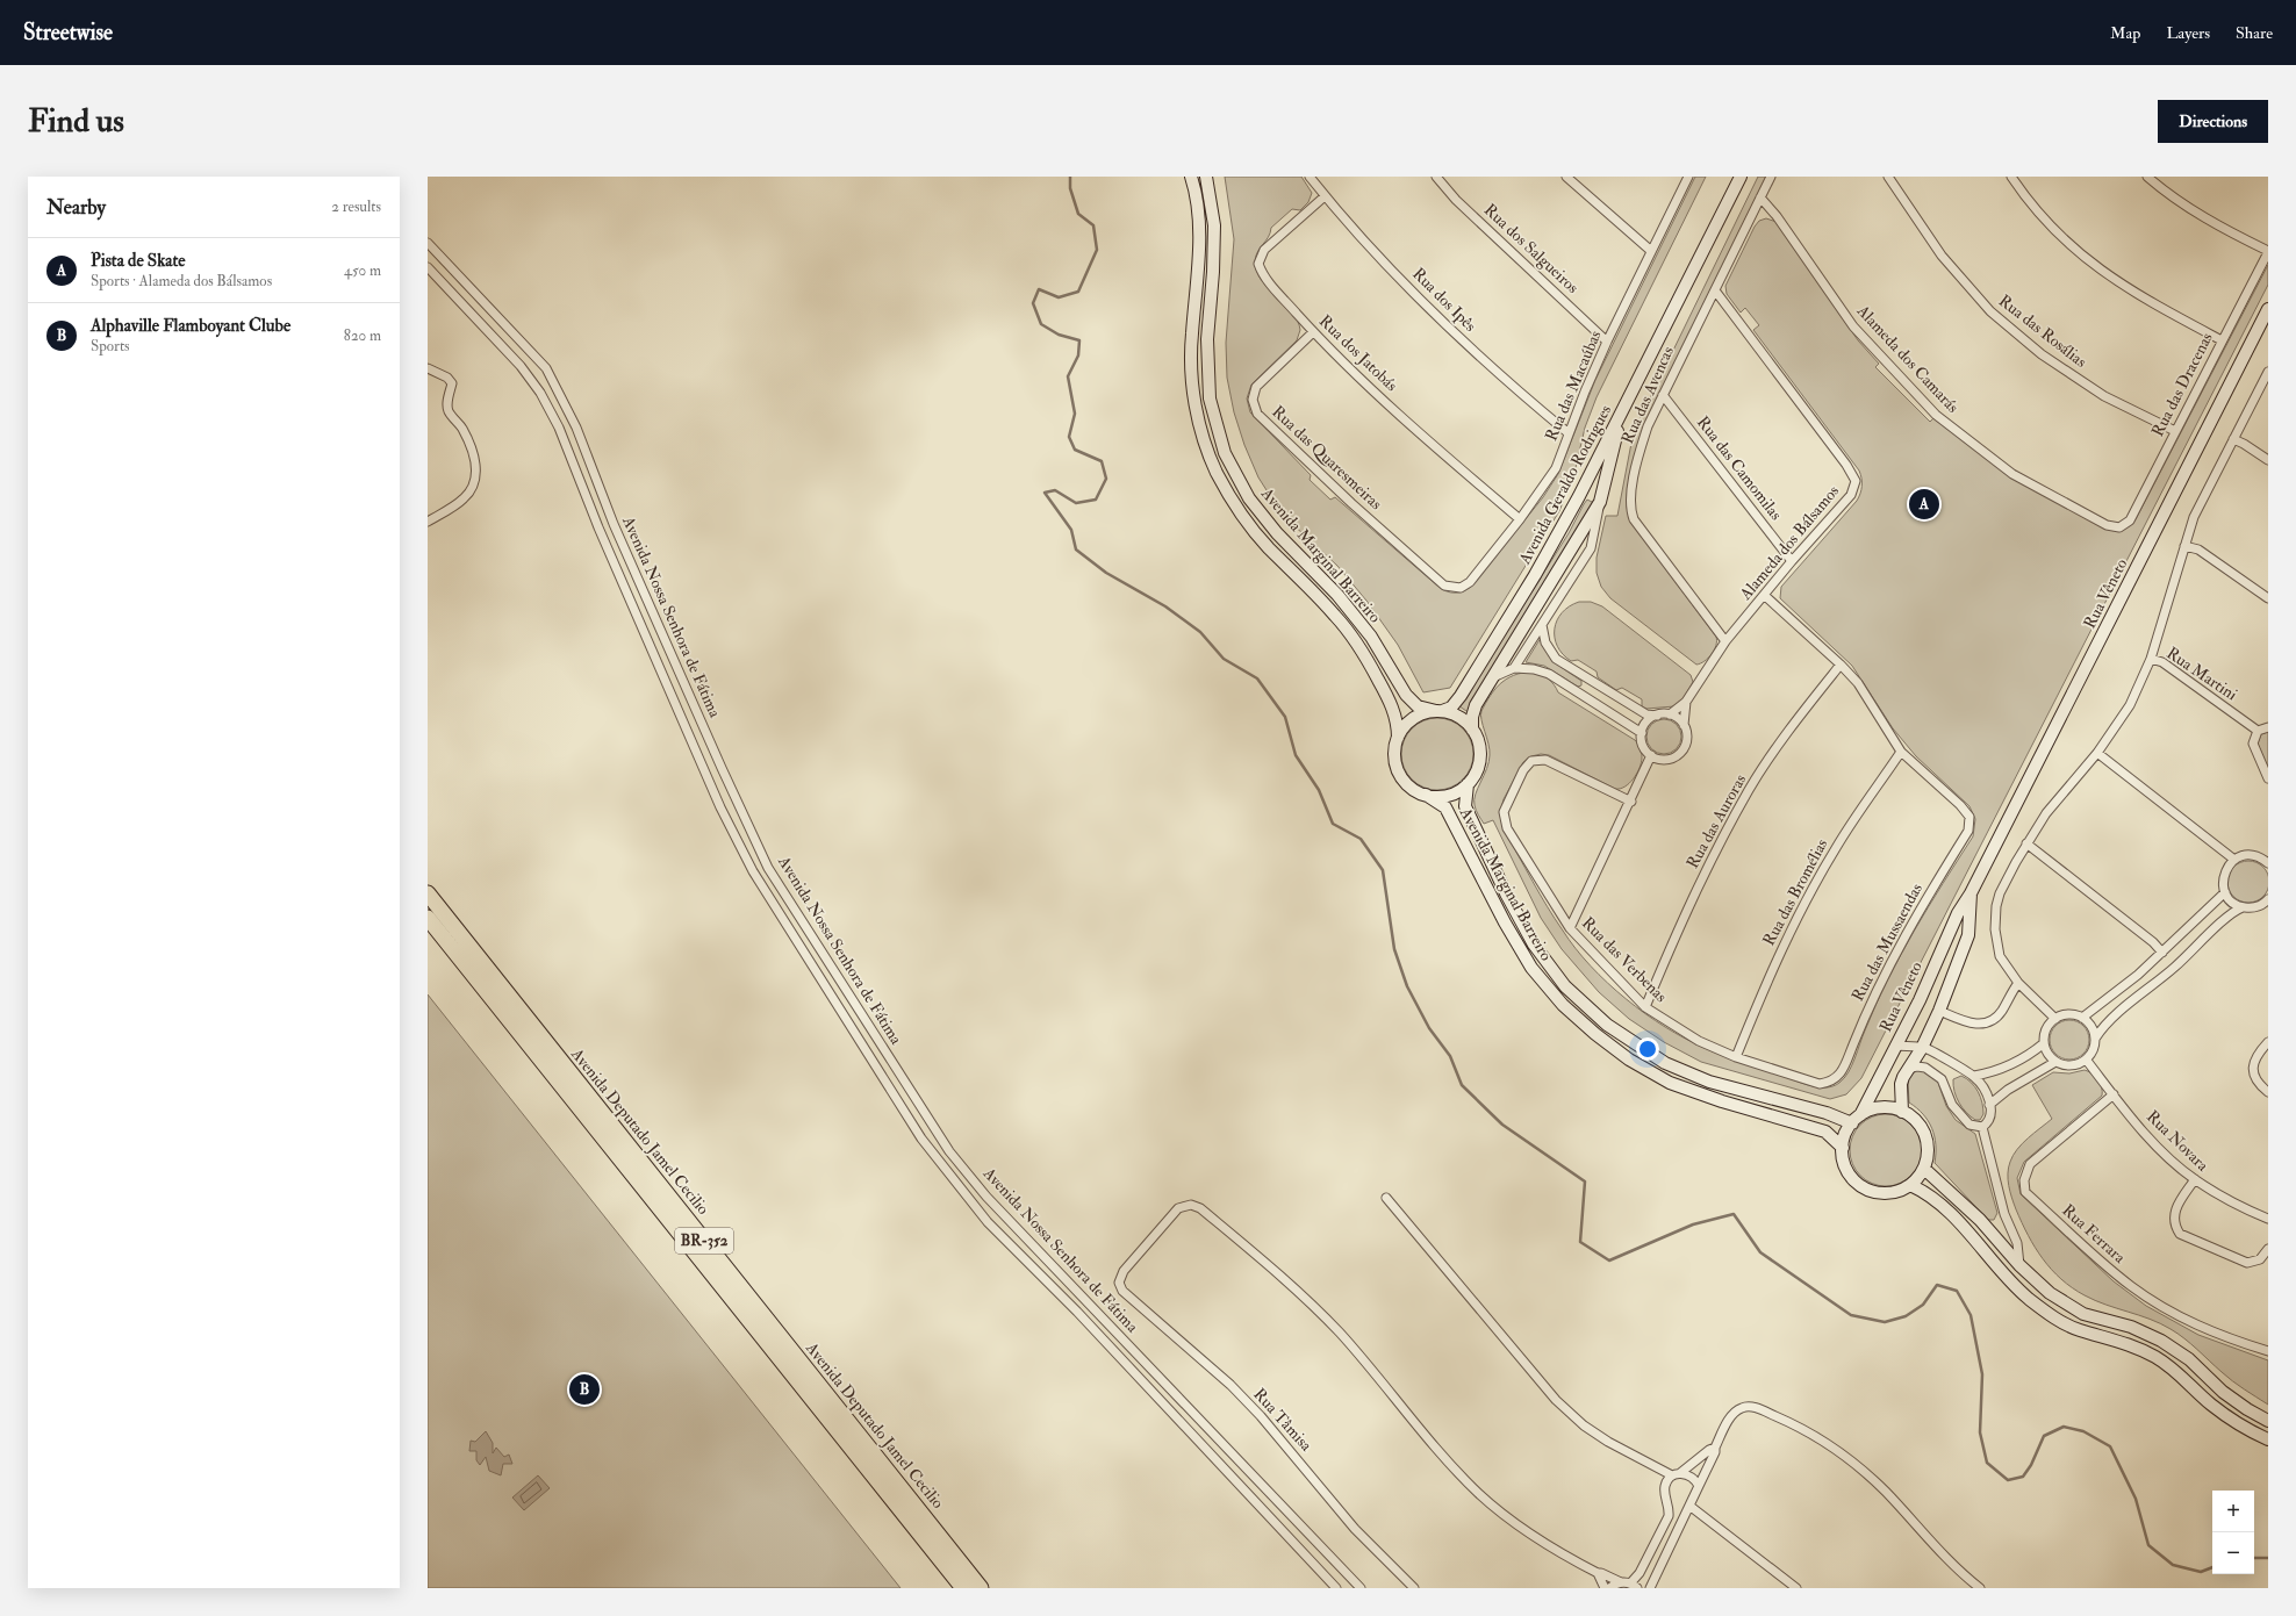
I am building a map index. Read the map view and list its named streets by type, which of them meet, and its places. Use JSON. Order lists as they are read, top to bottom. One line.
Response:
{"streets":{"highway":["Avenida Deputado Jamel Cecilio","BR-352"],"street":["Rua dos Salgueiros","Rua dos Ipês","Rua das Rosálias","Rua dos Jatobás","Alameda dos Camarás","Rua das Dracenas","Rua das Macaúbas","Rua das Avencas","Rua das Quaresmeiras","Rua das Camomilas","Avenida Geraldo Rodrigues","Alameda dos Bálsamos","Avenida Marginal Barreiro","Rua Vêneto","Avenida Nossa Senhora de Fátima","Rua Martini","Rua das Auroras","Rua das Bromélias","Rua das Mussaendas","Rua das Verbenas","Rua Novara","Rua Ferrara","Rua Tâmisa"]},"crossings":[["Rua dos Salgueiros","Rua das Macaúbas"],["Rua dos Ipês","Rua dos Jatobás"],["Rua dos Ipês","Rua das Macaúbas"],["Rua das Rosálias","Rua das Dracenas"],["Rua dos Jatobás","Rua das Macaúbas"],["Rua dos Jatobás","Rua das Quaresmeiras"],["Alameda dos Camarás","Rua das Dracenas"],["Alameda dos Camarás","Rua das Avencas"],["Rua das Macaúbas","Rua das Quaresmeiras"],["Rua das Avencas","Rua das Camomilas"],["Rua das Avencas","Avenida Geraldo Rodrigues"],["Rua das Avencas","Alameda dos Bálsamos"],["Rua das Camomilas","Alameda dos Bálsamos"],["Avenida Geraldo Rodrigues","Avenida Marginal Barreiro"],["Avenida Marginal Barreiro","Rua Vêneto"],["Rua das Auroras","Rua das Verbenas"],["Rua das Bromélias","Rua das Mussaendas"],["Rua das Bromélias","Rua das Verbenas"],["Rua das Mussaendas","Rua das Verbenas"],["Rua Novara","Rua Ferrara"]],"page":{"header":"Streetwise","nav":["Map","Layers","Share"],"buttons":"Directions","title":"Find us","heading":["Nearby","2 results"],"list":[{"mark":"A","name":"Pista de Skate","note":"Sports · Alameda dos Bálsamos","value":"450 m"},{"mark":"B","name":"Alphaville Flamboyant Clube","note":"Sports","value":"820 m"}],"pins":["A","B"],"map_buttons":["+","−"]}}
